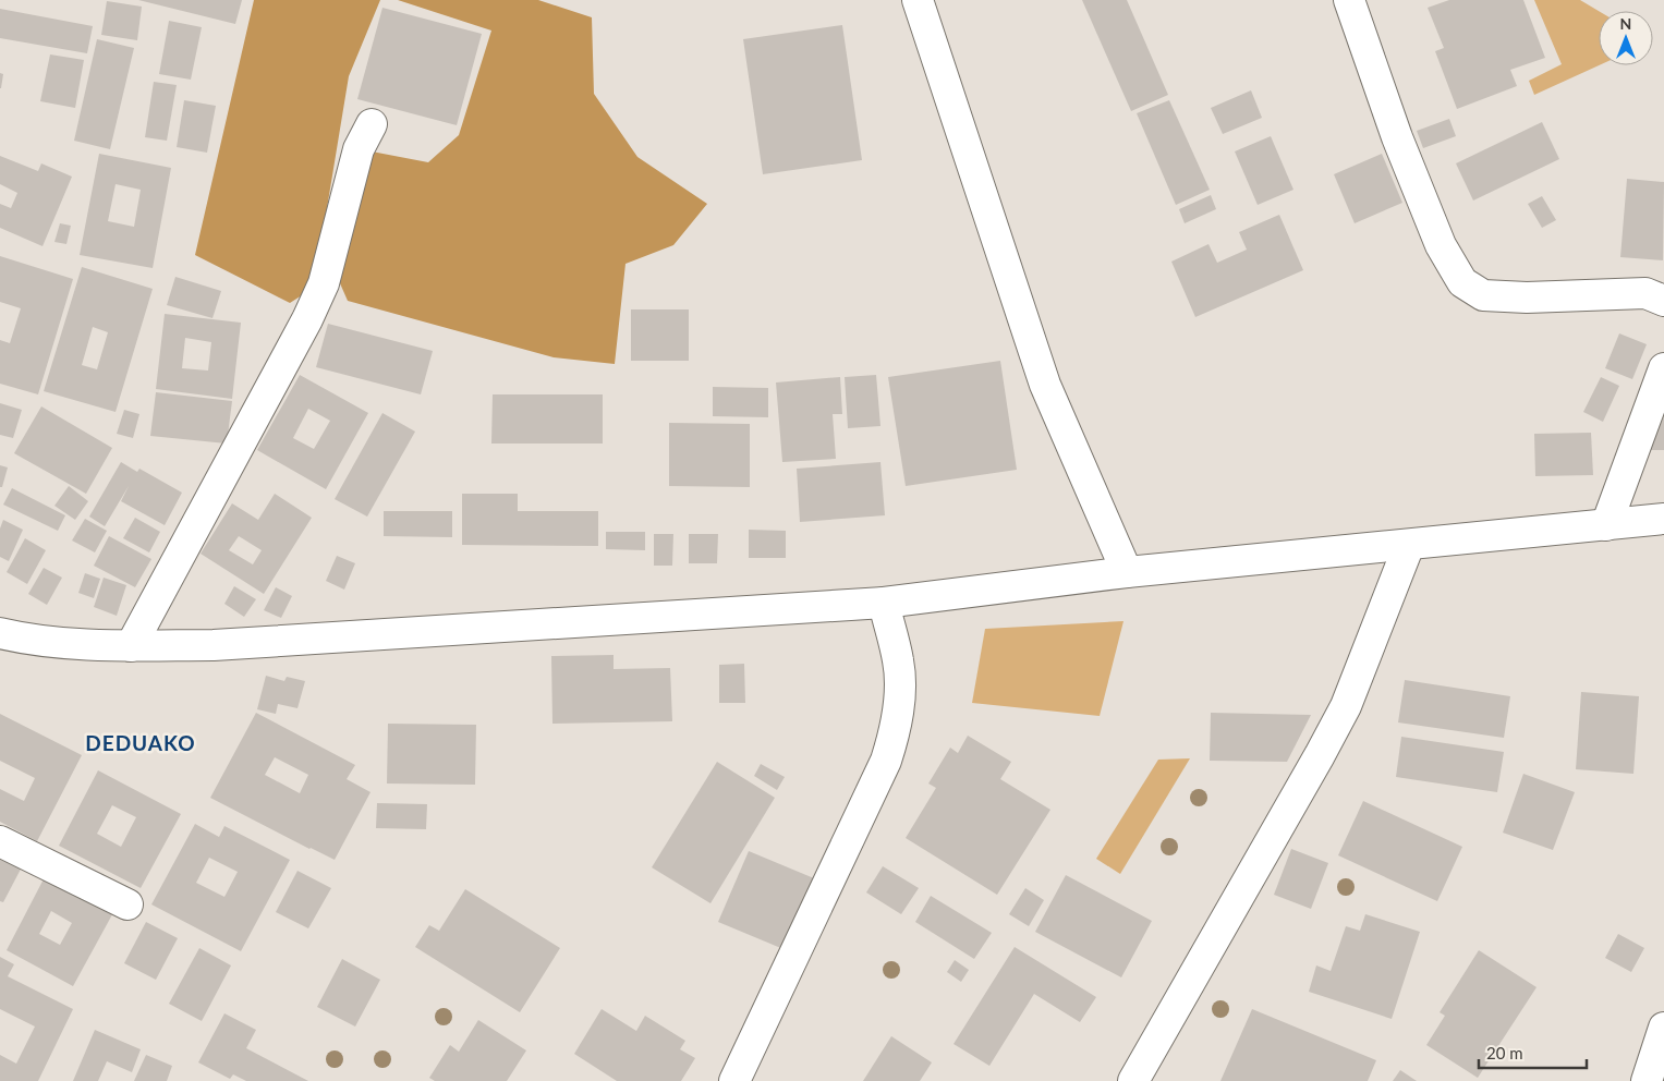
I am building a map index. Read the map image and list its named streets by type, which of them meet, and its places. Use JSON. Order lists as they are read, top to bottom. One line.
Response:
{"districts":["DEDUAKO"],"scale_bar":"20 m","north":"top"}
